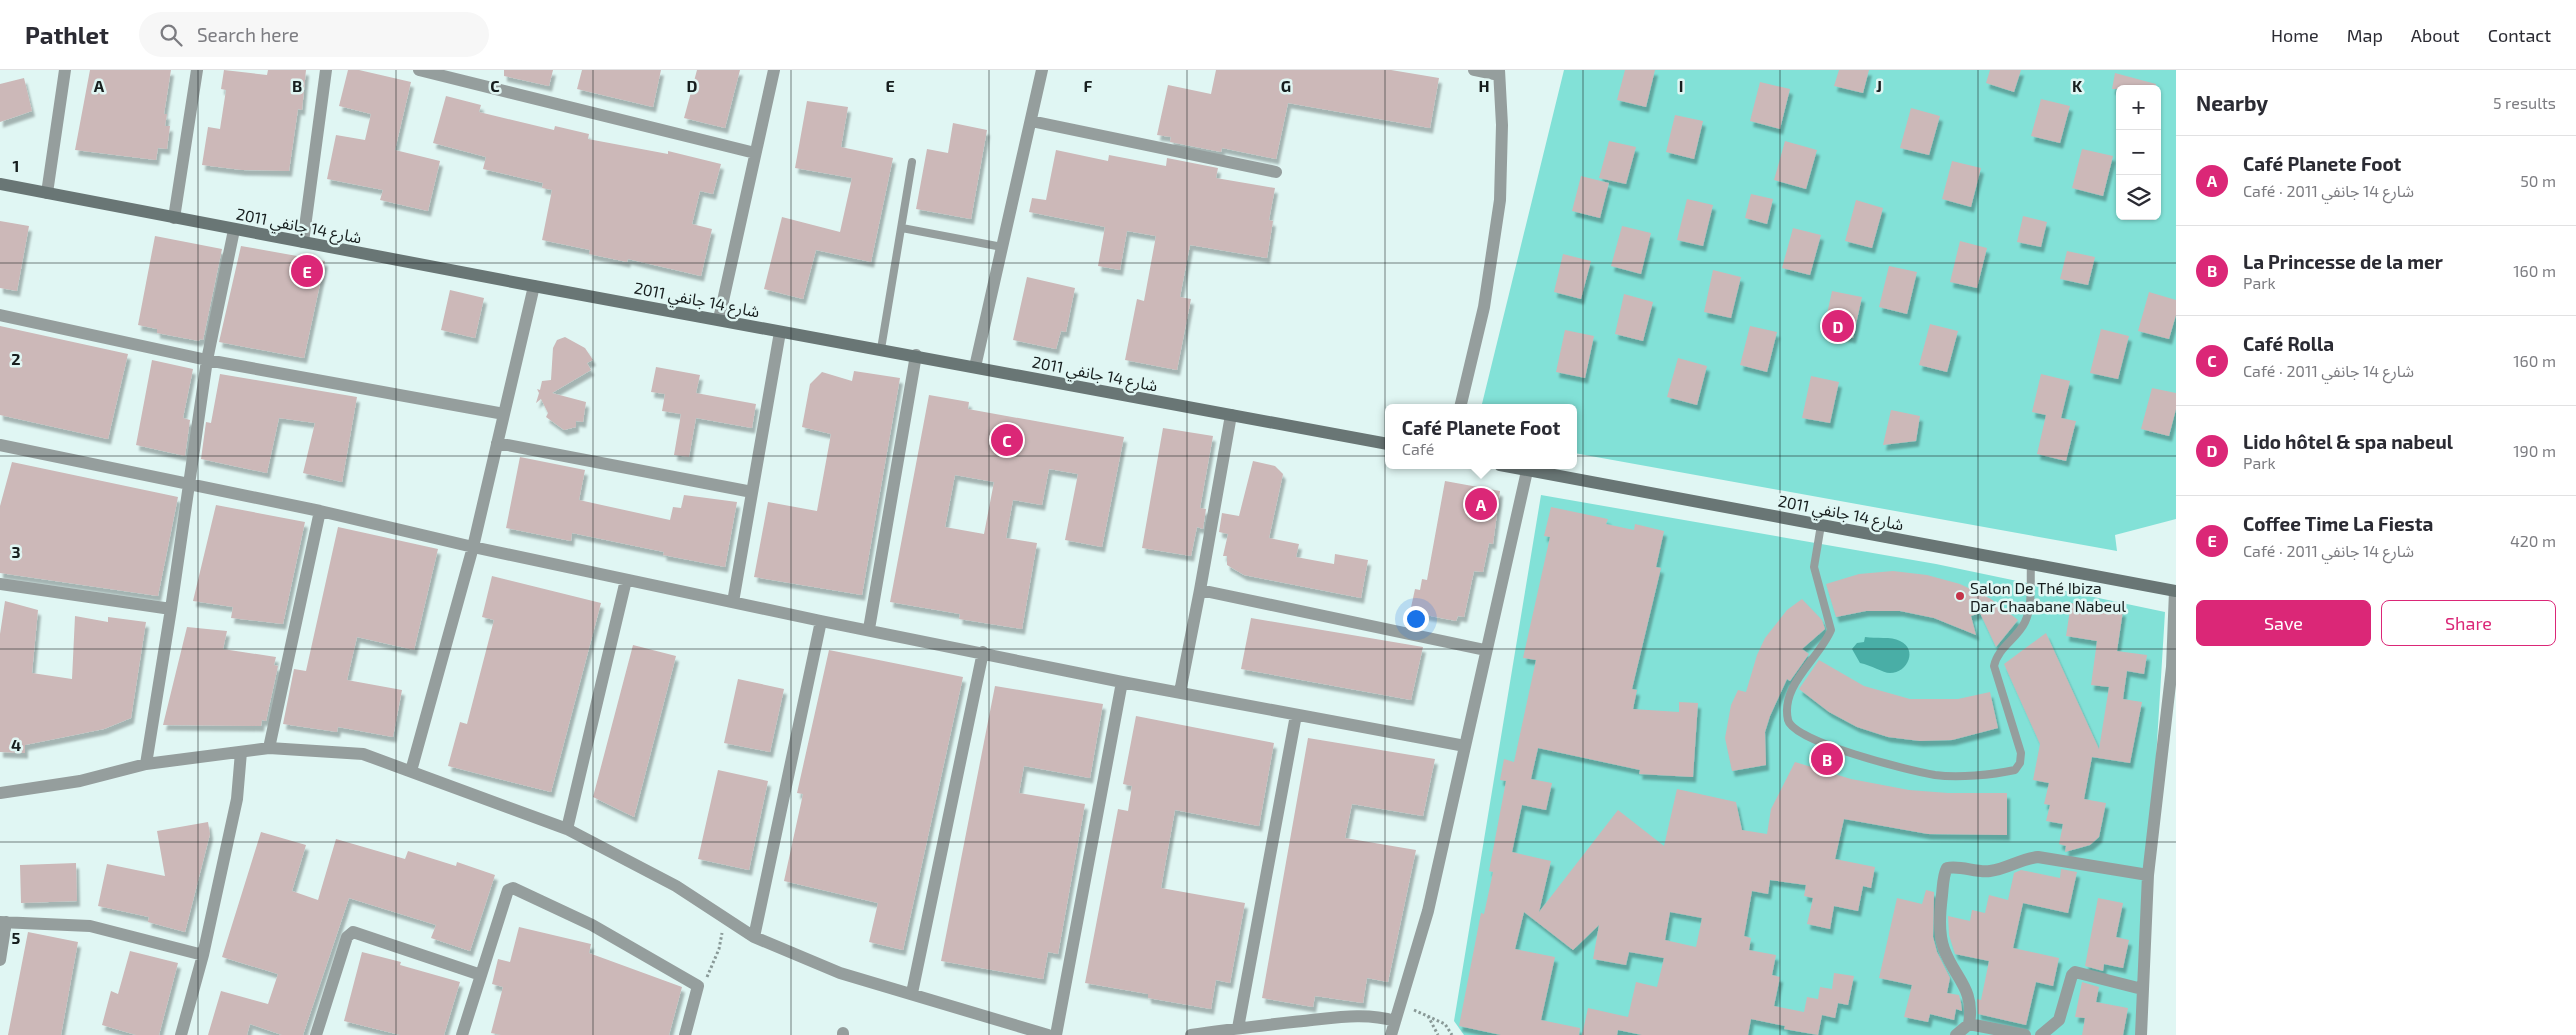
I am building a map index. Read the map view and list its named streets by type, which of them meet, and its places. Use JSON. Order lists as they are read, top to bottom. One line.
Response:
{"streets":{"street":["شارع 14 جانفي 2011"]},"places":["Salon De Thé Ibiza Dar Chaabane Nabeul"],"page":{"header":"Pathlet","search":"Search here","nav":["Home","Map","About","Contact"],"heading":["Nearby","5 results"],"map_buttons":["+","−"],"list":[{"mark":"A","name":"Café Planete Foot","note":"Café · شارع 14 جانفي 2011","value":"50 m"},{"mark":"B","name":"La Princesse de la mer","note":"Park","value":"160 m"},{"mark":"C","name":"Café Rolla","note":"Café · شارع 14 جانفي 2011","value":"160 m"},{"mark":"D","name":"Lido hôtel & spa nabeul","note":"Park","value":"190 m"},{"mark":"E","name":"Coffee Time La Fiesta","note":"Café · شارع 14 جانفي 2011","value":"420 m"}],"pins":["E","D","C","A","B"],"popup":["Café Planete Foot","Café"],"buttons":["Save","Share"]},"grid":{"columns":["A","B","C","D","E","F","G","H","I","J","K"],"rows":["1","2","3","4","5"]}}
